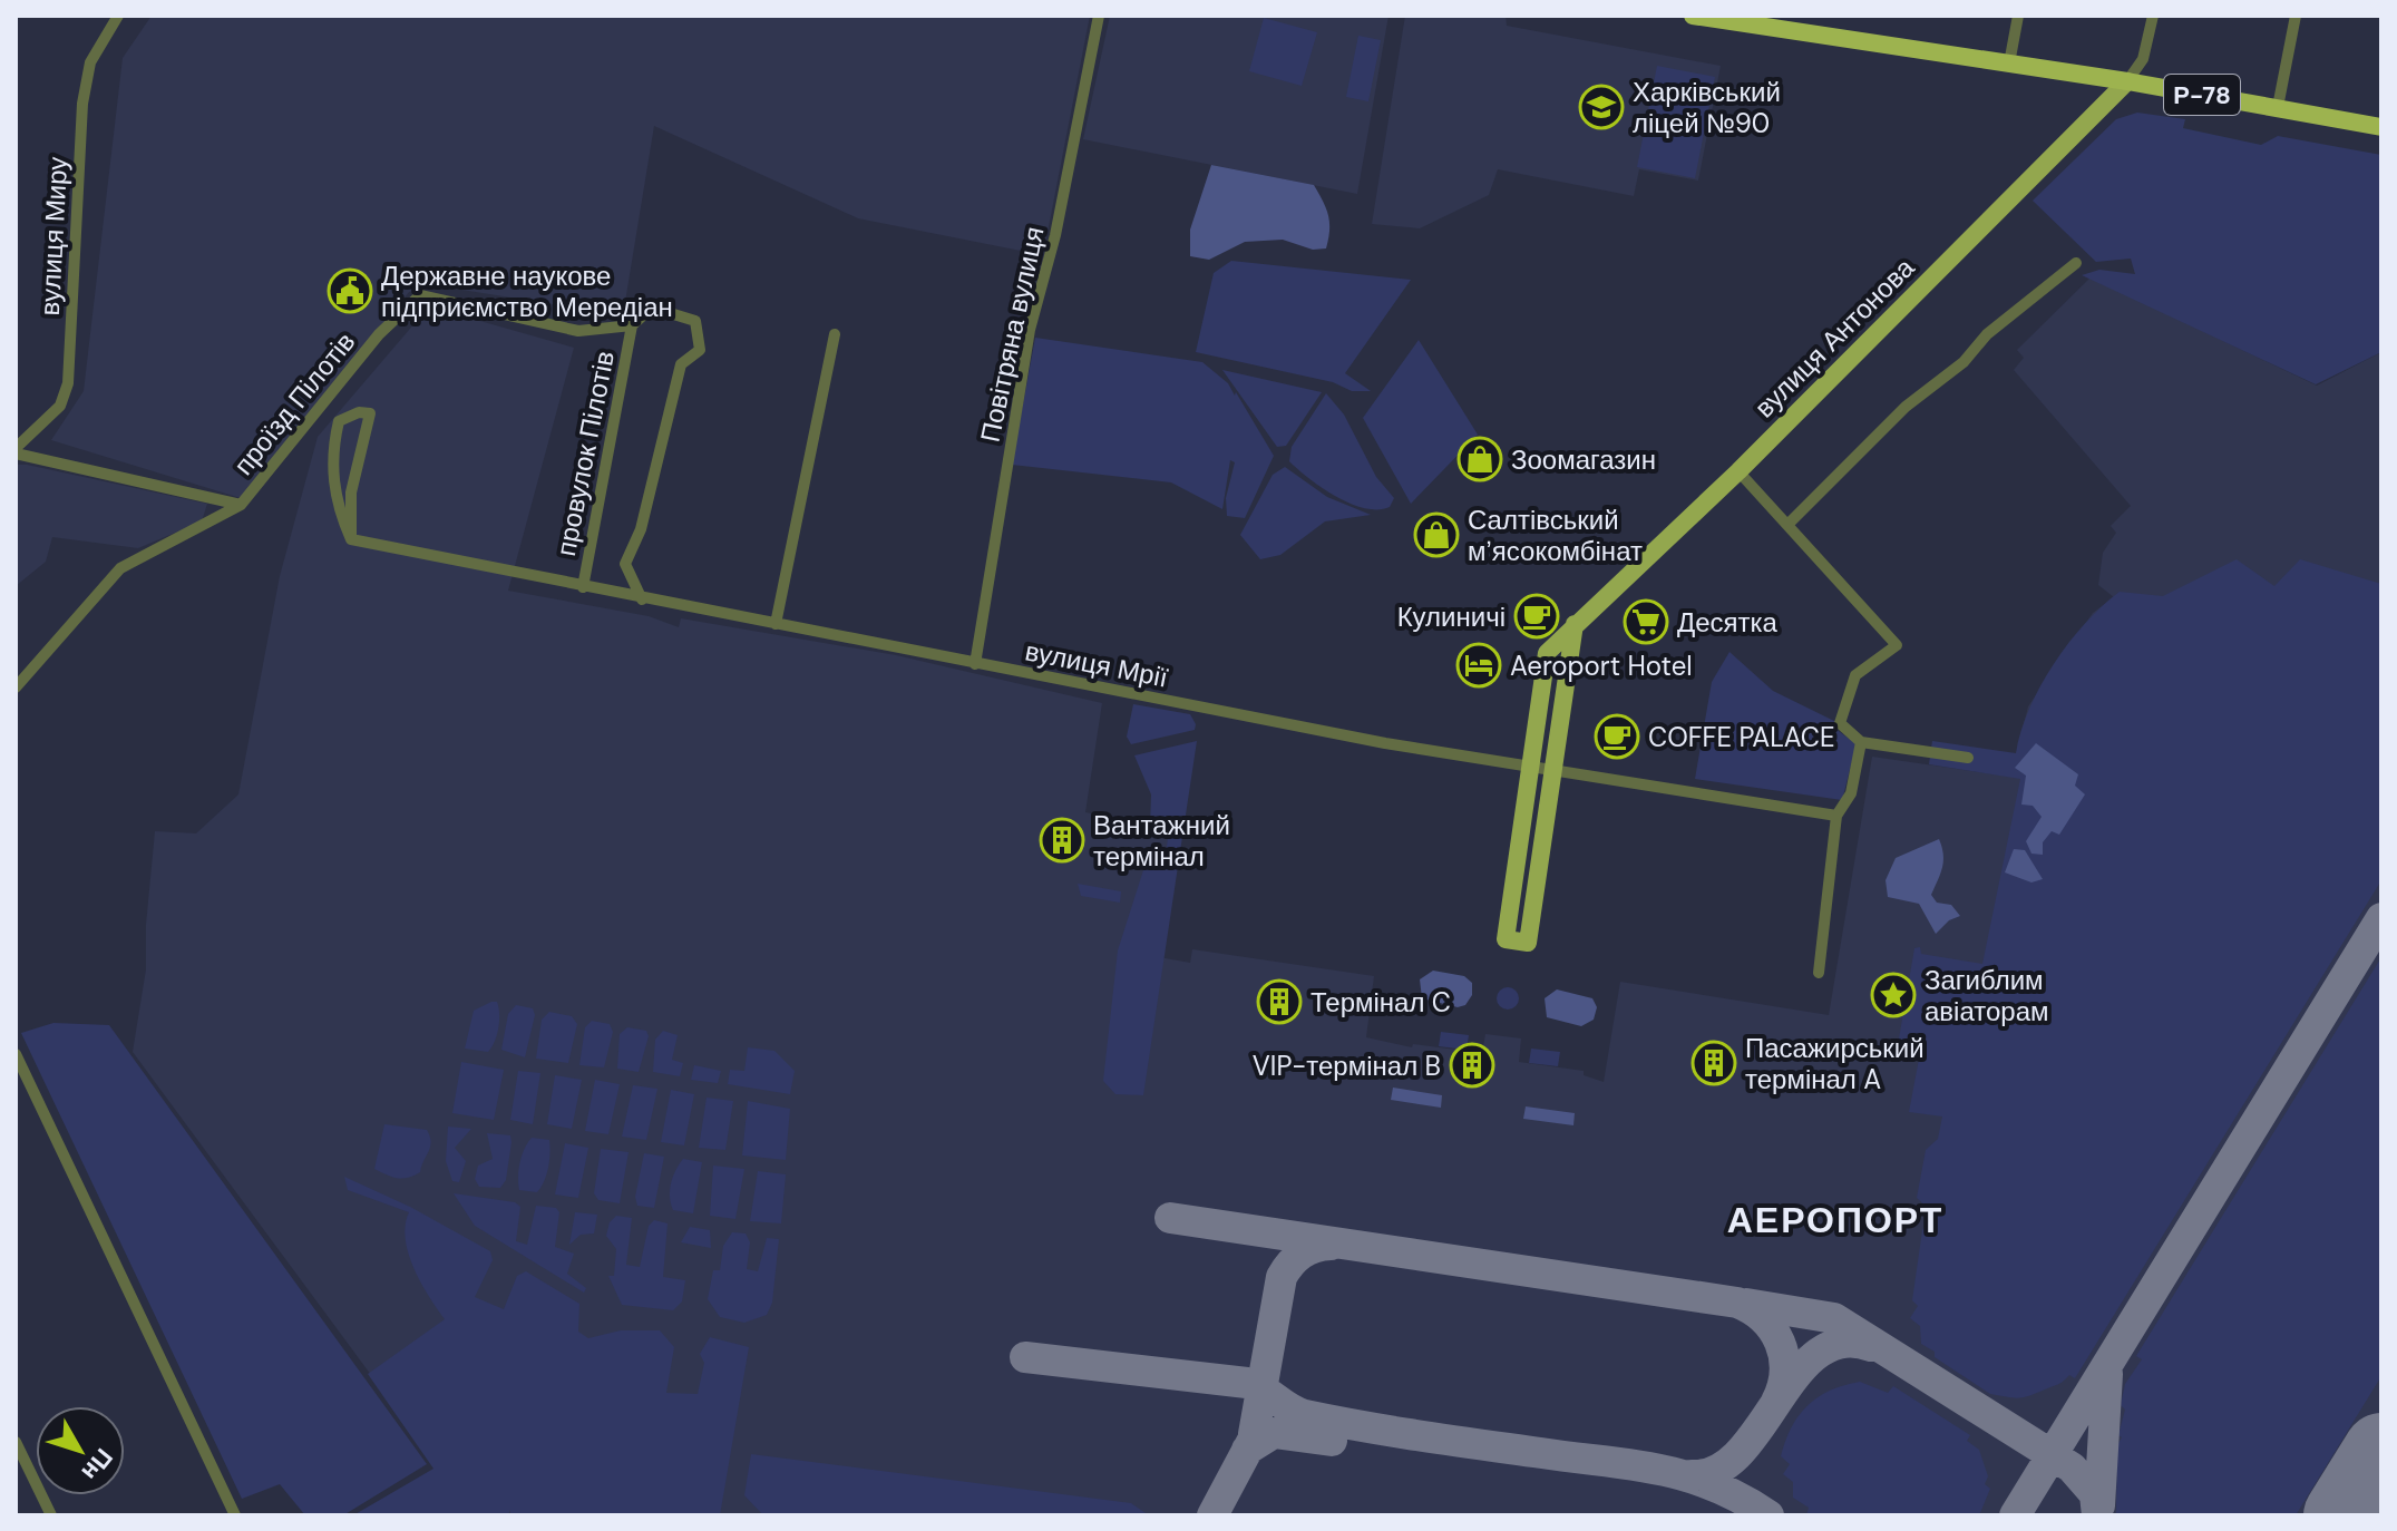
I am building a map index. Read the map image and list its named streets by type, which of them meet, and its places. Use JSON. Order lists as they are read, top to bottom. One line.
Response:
{"streets":{"highway":["Р-78"],"main road":["вулиця Антонова"],"street":["вулиця Миру","Повітряна вулиця","проїзд Пілотів","провулок Пілотів","вулиця Мрії"]},"crossings":[["Р-78","вулиця Антонова"],["вулиця Миру","проїзд Пілотів"],["Повітряна вулиця","вулиця Мрії"],["вулиця Антонова","вулиця Мрії"],["проїзд Пілотів","провулок Пілотів"],["провулок Пілотів","вулиця Мрії"]],"districts":["АЕРОПОРТ"],"places":{"school or university":["Харківський ліцей №90"],"public building":["Державне наукове підприємство Мередіан"],"shop":["Зоомагазин","Салтівський мʼясокомбінат"],"cafe":["Кулиничі","COFFE PALACE"],"supermarket":["Десятка"],"hotel":["Aeroport Hotel"],"building":["Вантажний термінал","Термінал C","Пасажирський термінал A","VIP-термінал B"],"place":["Загиблим авіаторам"]},"north":"bottom right"}
